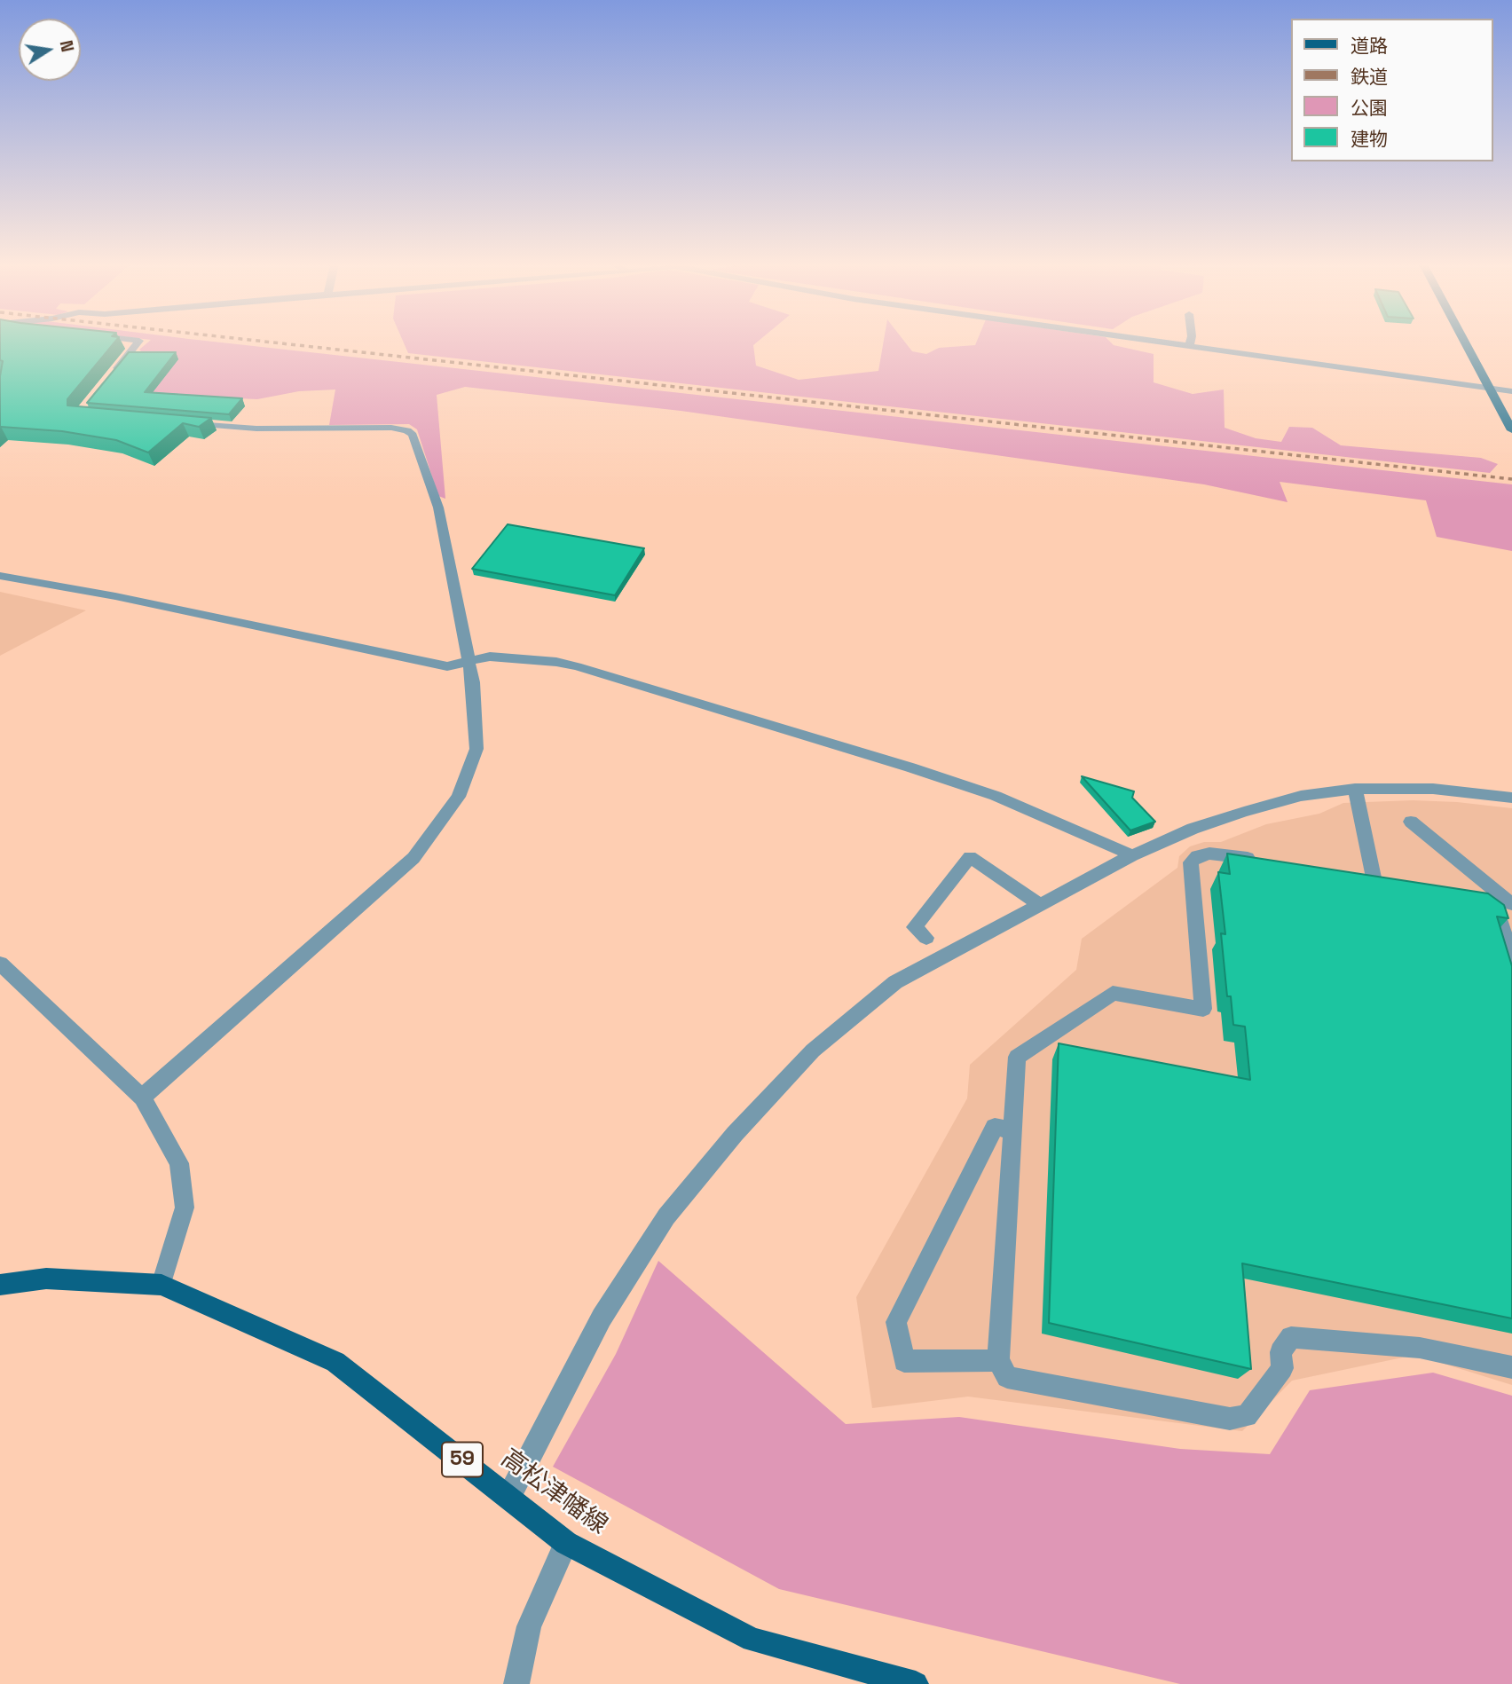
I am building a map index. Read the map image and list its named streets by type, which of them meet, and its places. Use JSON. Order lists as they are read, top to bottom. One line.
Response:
{"streets":{"main road":["59","高松津幡線"]},"legend":["道路","鉄道","公園","建物"],"north":"right"}
